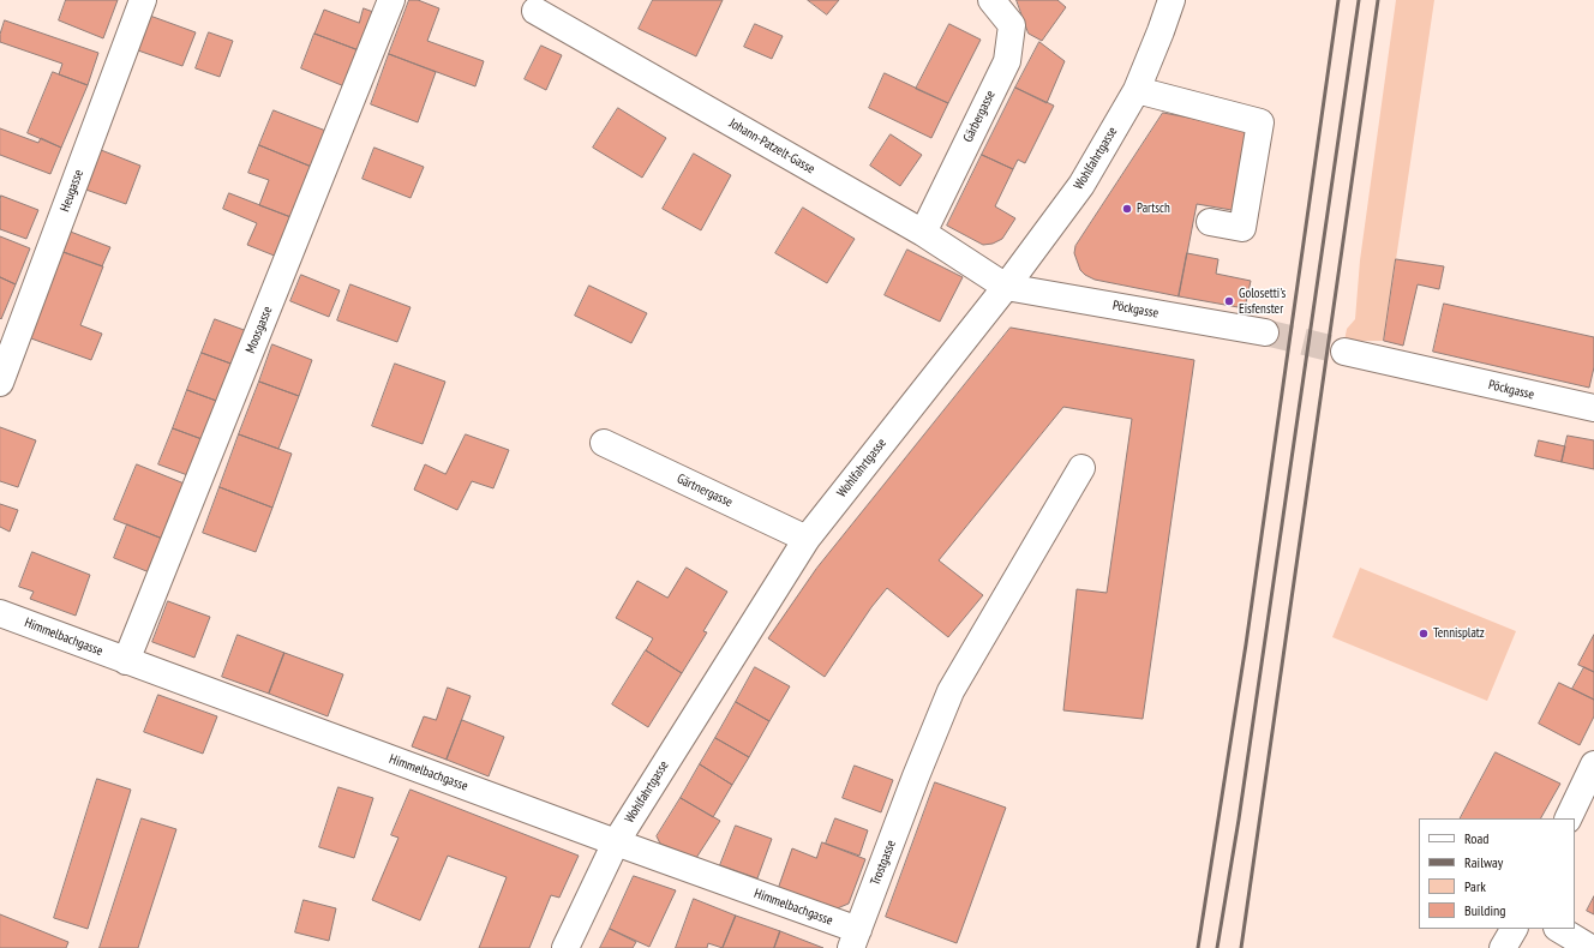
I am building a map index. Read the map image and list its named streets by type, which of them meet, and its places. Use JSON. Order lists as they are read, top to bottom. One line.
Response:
{"streets":{"street":["Gärbergasse","Johann-Patzelt-Gasse","Wohlfahrtgasse","Heugasse","Pöckgasse","Moosgasse","Gärtnergasse","Himmelbachgasse","Trostgasse"]},"crossings":[["Gärbergasse","Johann-Patzelt-Gasse"],["Johann-Patzelt-Gasse","Wohlfahrtgasse"],["Johann-Patzelt-Gasse","Pöckgasse"],["Wohlfahrtgasse","Pöckgasse"],["Wohlfahrtgasse","Gärtnergasse"],["Wohlfahrtgasse","Himmelbachgasse"],["Moosgasse","Himmelbachgasse"],["Himmelbachgasse","Trostgasse"]],"places":["Partsch","Golosetti's Eisfenster","Tennisplatz"],"legend":["Road","Railway","Park","Building"]}
